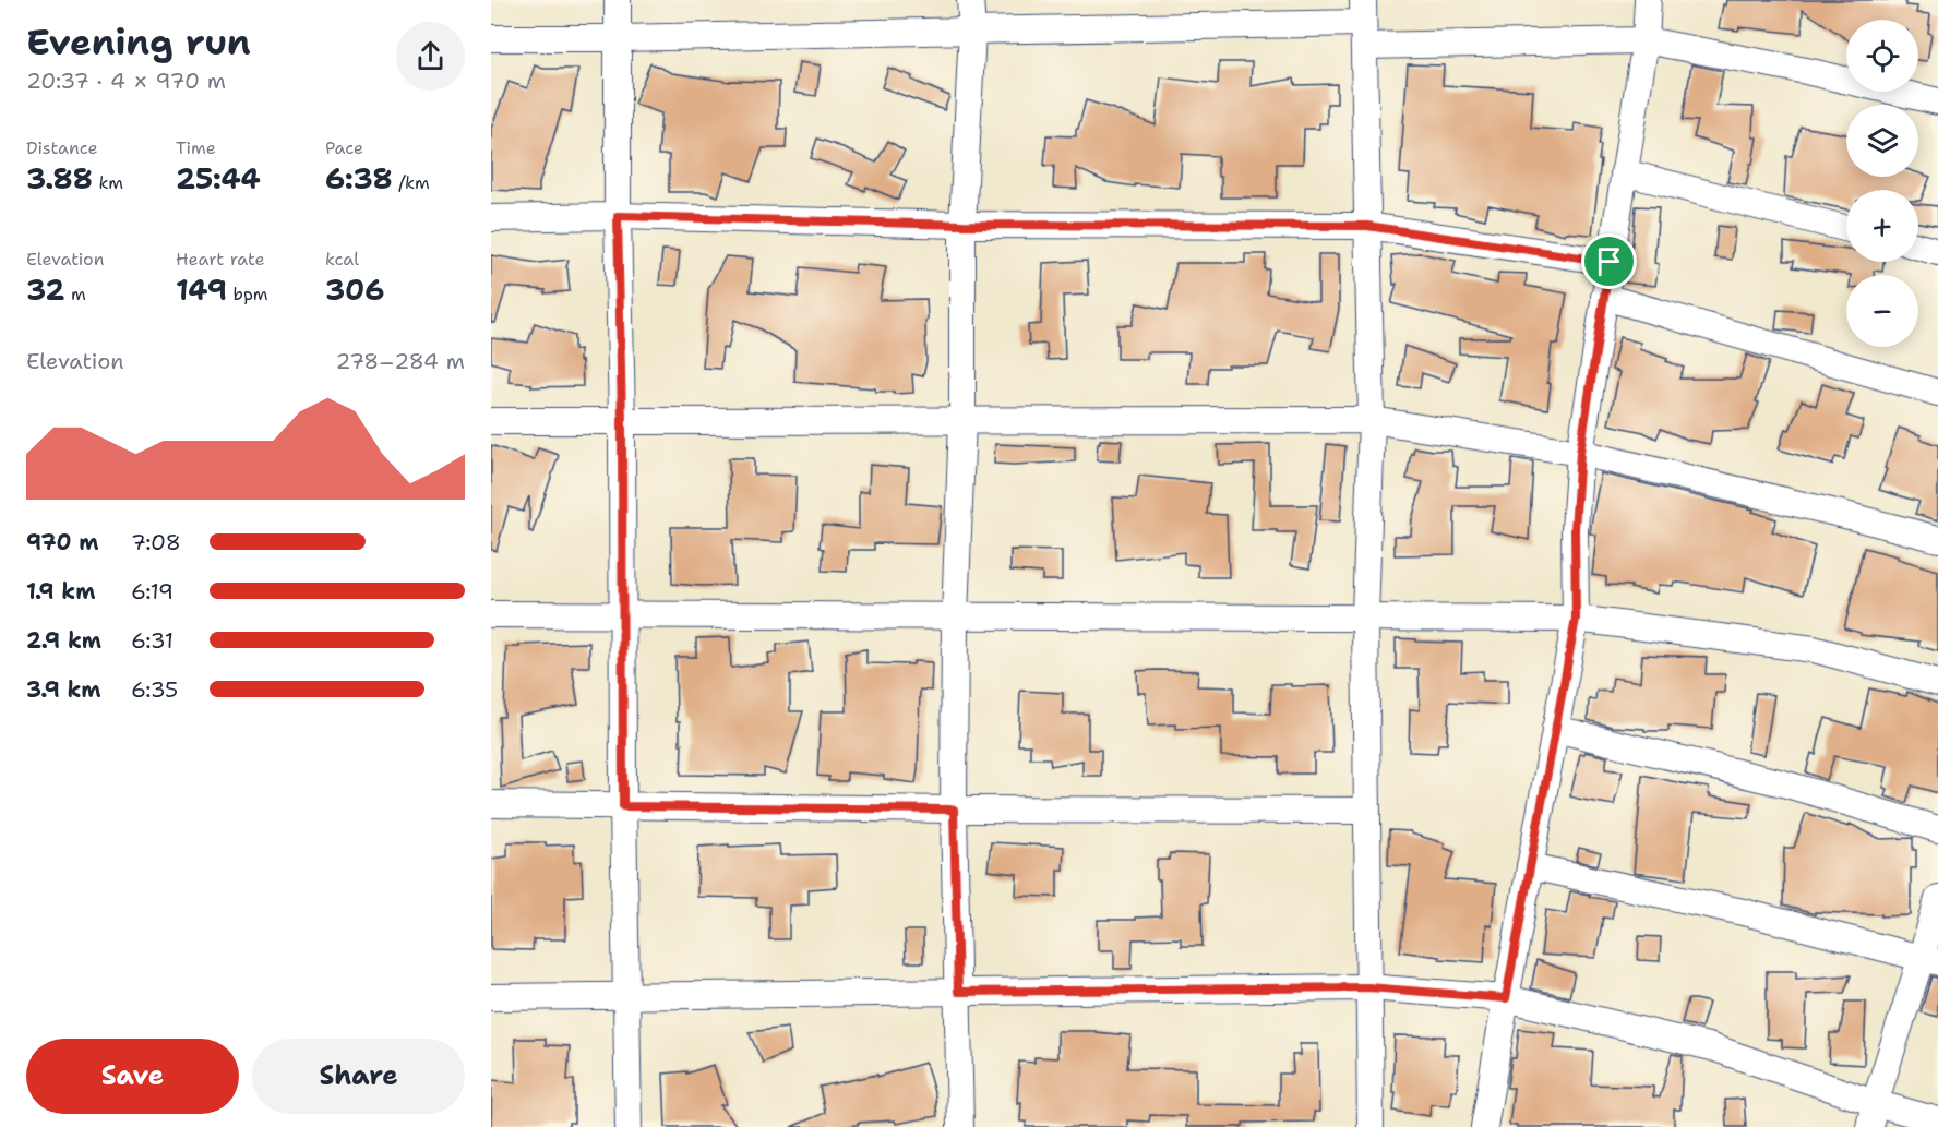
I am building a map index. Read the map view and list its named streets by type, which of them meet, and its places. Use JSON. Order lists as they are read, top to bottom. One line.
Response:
{"page":{"heading":["Evening run","20:37 · 4 × 970 m"],"map_buttons":["+","−"],"stats":[["Distance","3.88 km"],["Time","25:44"],["Pace","6:38 /km"],["Elevation","32 m"],["Heart rate","149 bpm"],["kcal","306"]],"chart":["Elevation","278–284 m"],"list":[{"name":"970 m","note":"7:08"},{"name":"1.9 km","note":"6:19"},{"name":"2.9 km","note":"6:31"},{"name":"3.9 km","note":"6:35"}],"buttons":["Save","Share"]}}
